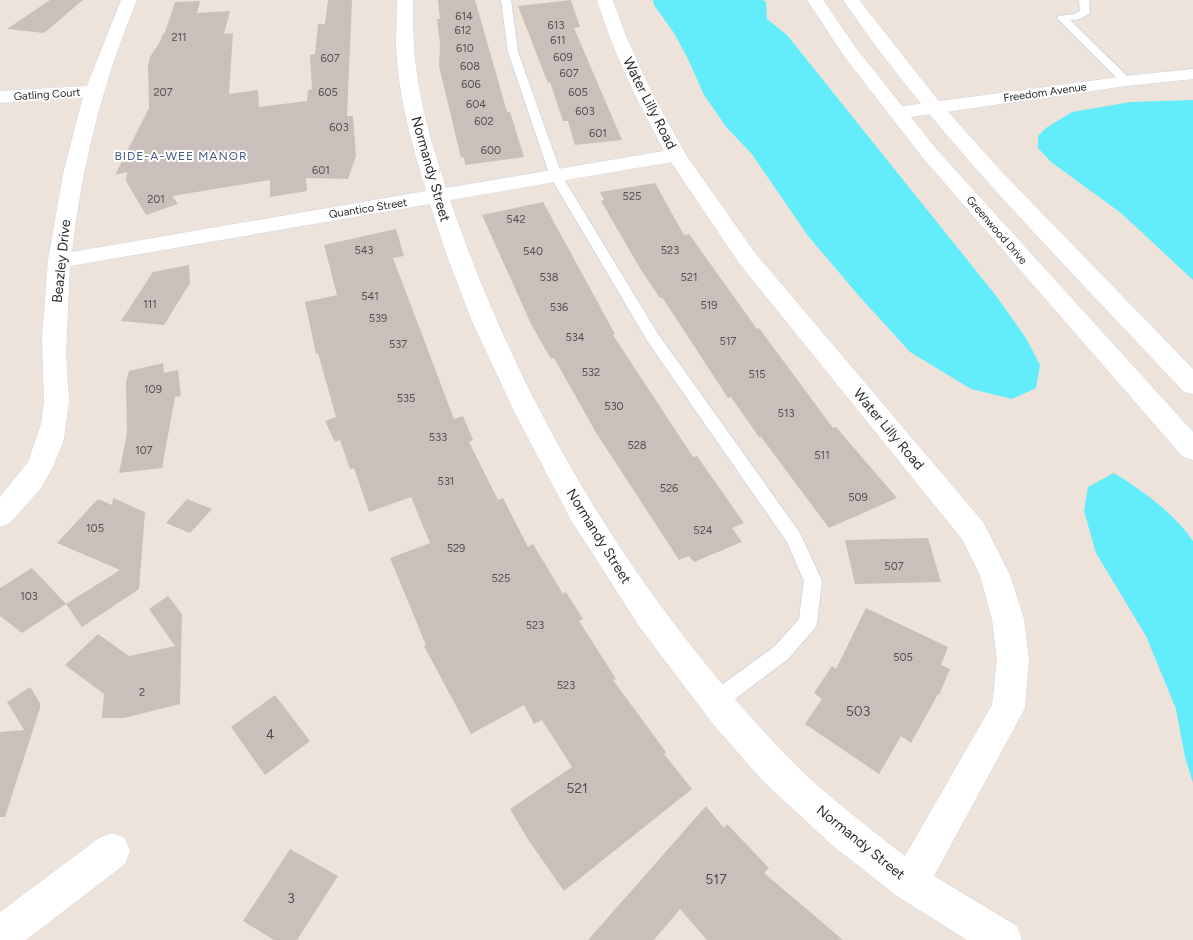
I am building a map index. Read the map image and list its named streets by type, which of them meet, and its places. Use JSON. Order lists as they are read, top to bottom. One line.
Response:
{"streets":{"street":["Freedom Avenue","Gatling Court","Water Lilly Road","Normandy Street","Quantico Street","Greenwood Drive","Beazley Drive"]},"crossings":[["Freedom Avenue","Greenwood Drive"],["Gatling Court","Beazley Drive"],["Water Lilly Road","Normandy Street"],["Water Lilly Road","Quantico Street"],["Normandy Street","Quantico Street"],["Quantico Street","Beazley Drive"]],"districts":["BIDE-A-WEE MANOR"],"house_numbers":["614","613","612","211","611","610","609","607","608","607","606","207","605","605","604","603","602","603","601","600","601","525","201","542","543","523","540","538","521","541","111","519","536","539","534","517","537","532","515","109","535","530","513","533","528","107","511","531","526","509","105","524","529","507","525","103","523","505","523","2","503","4","521","517","3"]}
